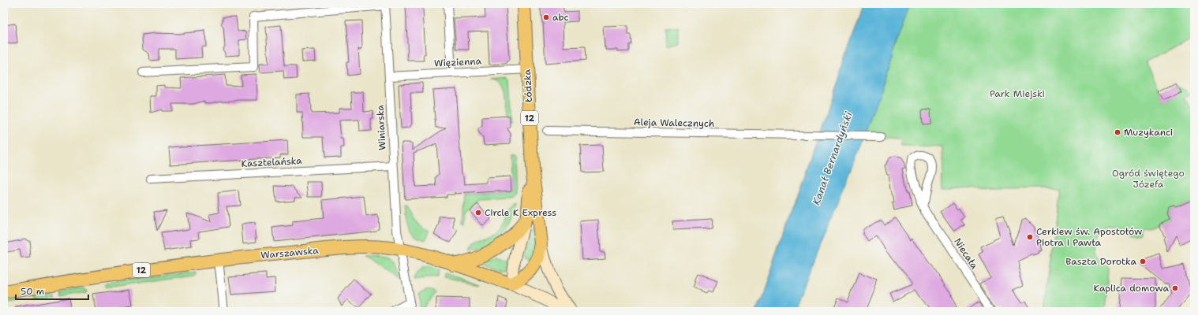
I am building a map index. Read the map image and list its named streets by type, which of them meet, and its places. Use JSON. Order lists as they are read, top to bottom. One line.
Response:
{"streets":{"main road":["Łódzka","12","Warszawska"],"street":["Więzienna","Aleja Walecznych","Winiarska","Kasztelańska","Niecała"]},"crossings":[["Więzienna","Łódzka"],["Więzienna","Winiarska"],["Łódzka","12"],["12","Warszawska"],["Winiarska","Kasztelańska"],["Winiarska","Warszawska"]],"water":["Kanał Bernardyński"],"parks":["Park Miejski","Ogród świętego Józefa"],"places":["abc","Muzykanci","Circle K Express","Cerkiew św. Apostołów Piotra i Pawła","Baszta Dorotka","Kaplica domowa"],"scale_bar":"50 m"}
